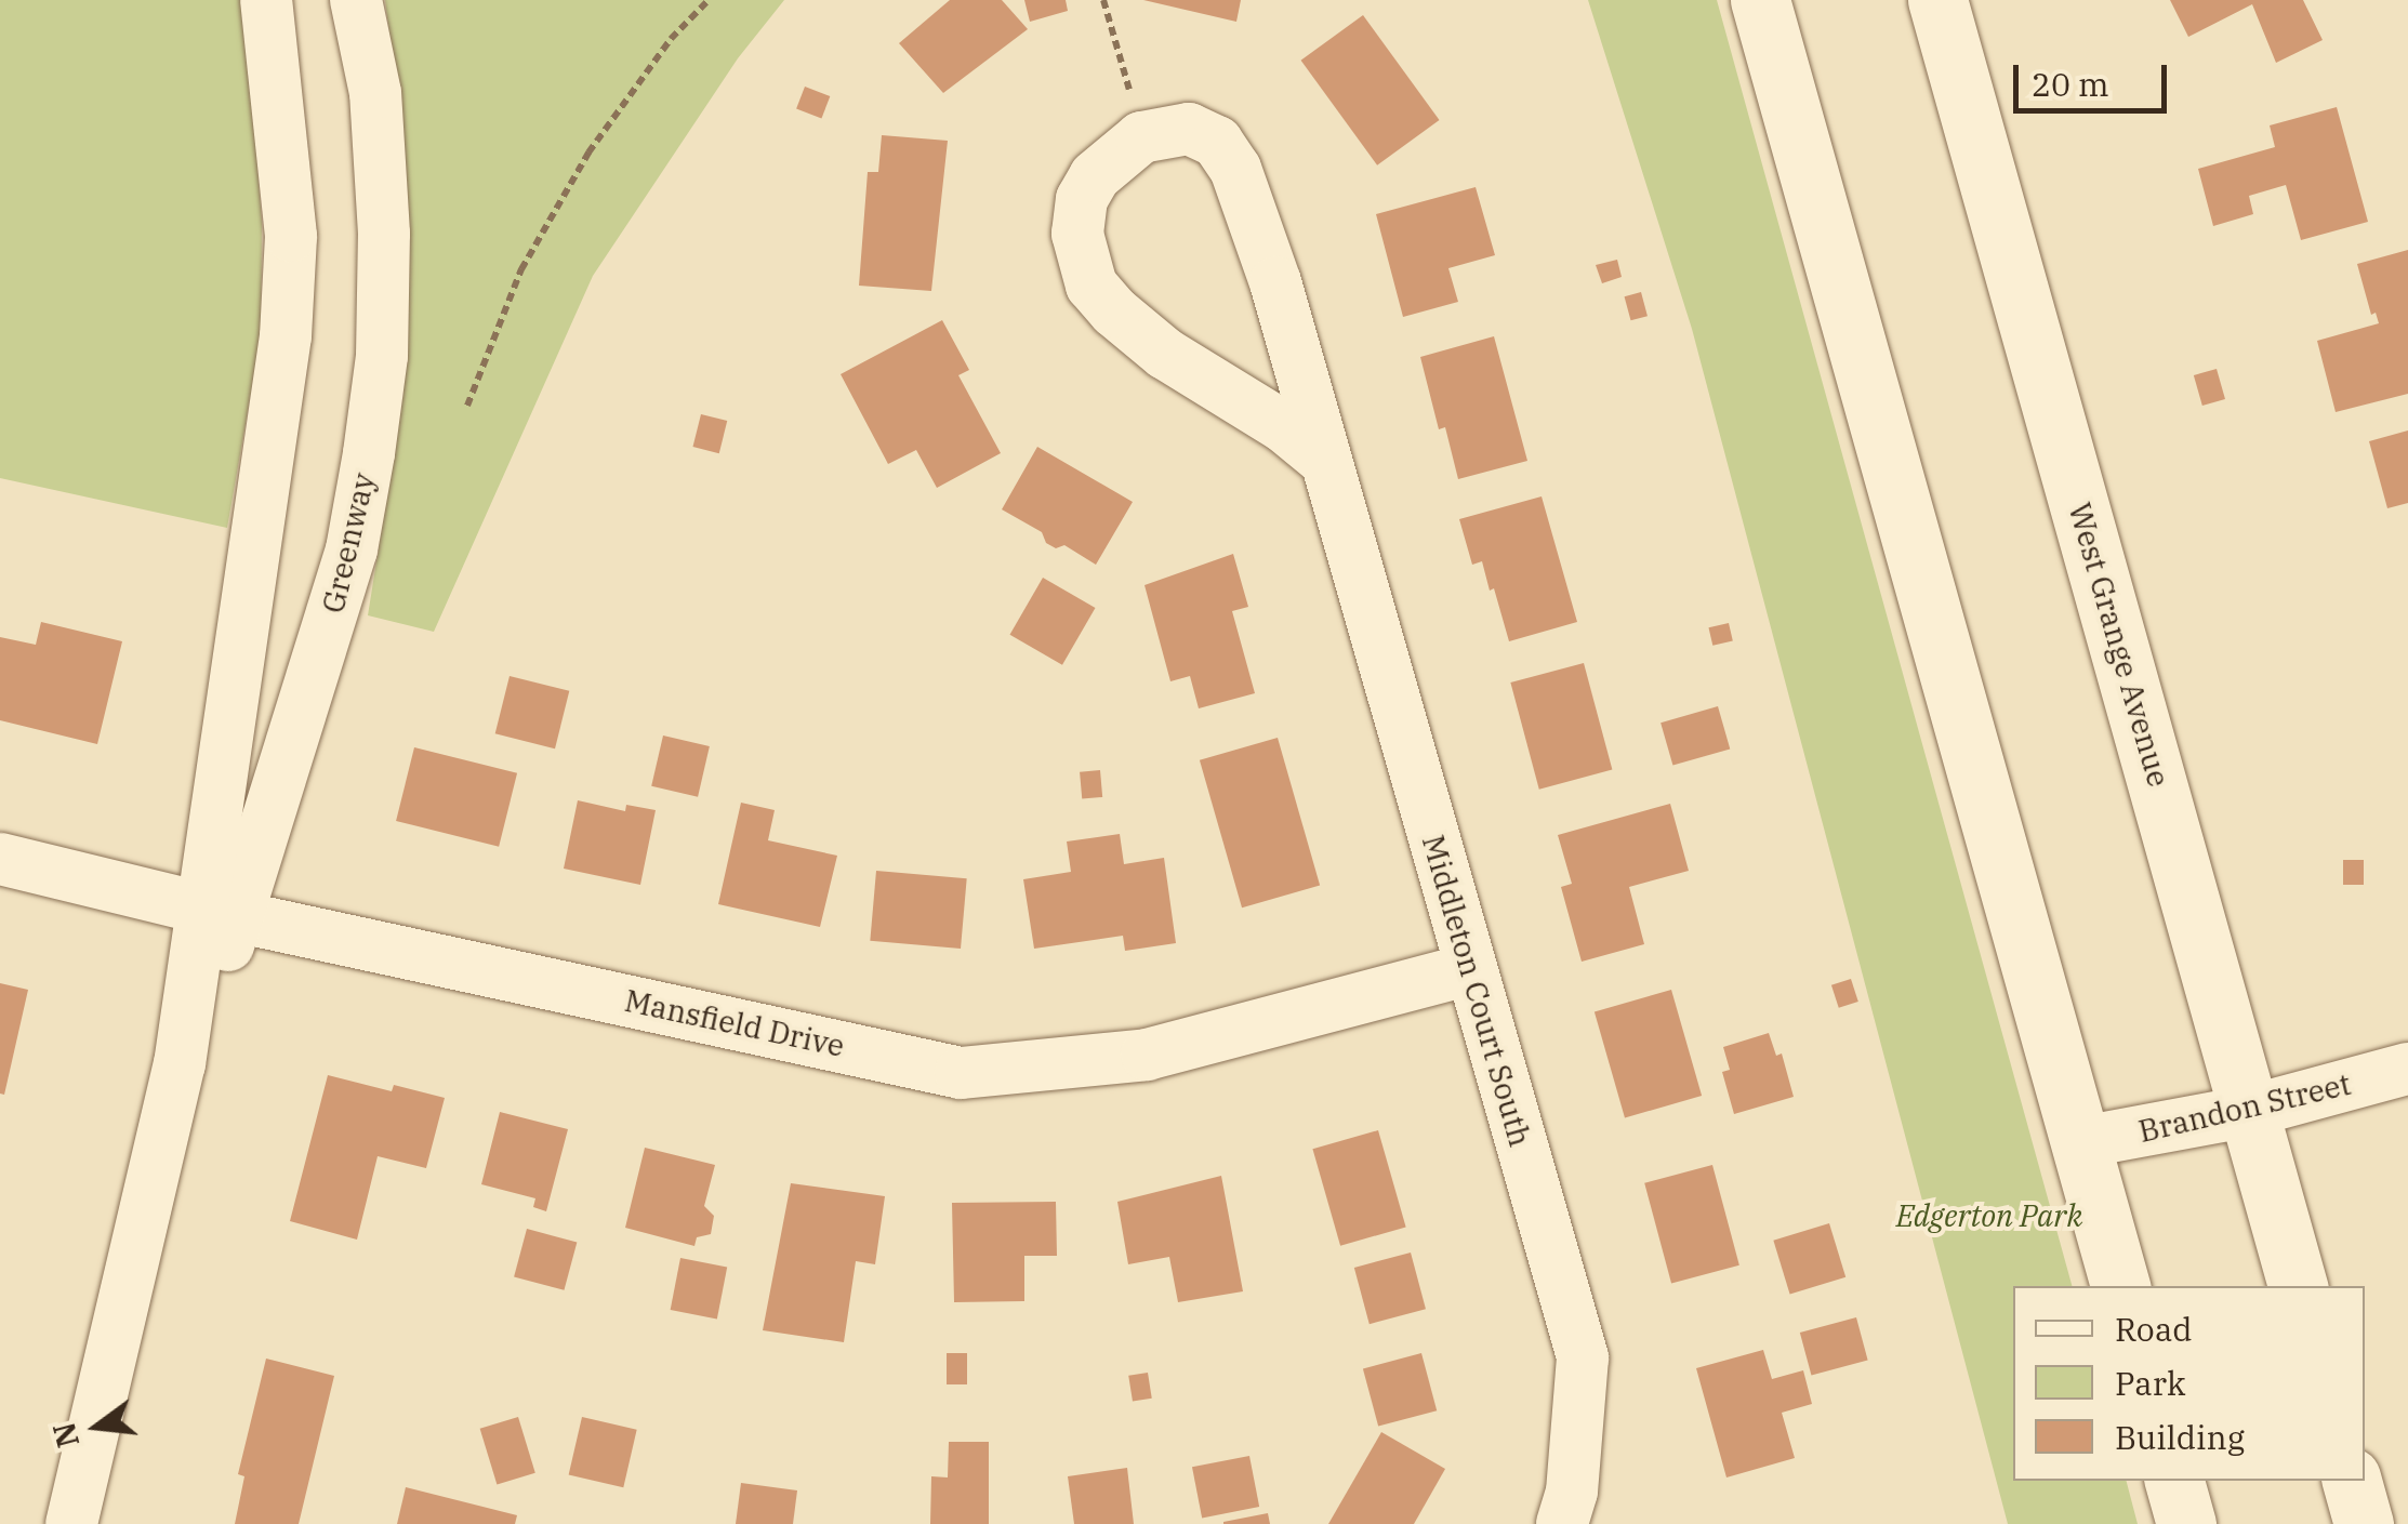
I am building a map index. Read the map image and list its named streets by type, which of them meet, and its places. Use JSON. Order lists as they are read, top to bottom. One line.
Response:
{"streets":{"street":["Greenway","West Grange Avenue","Middleton Court South","Mansfield Drive","Brandon Street"]},"crossings":[["Greenway","Mansfield Drive"],["West Grange Avenue","Brandon Street"],["Middleton Court South","Mansfield Drive"]],"parks":["Edgerton Park"],"legend":["Road","Park","Building"],"scale_bar":"20 m","north":"left"}
